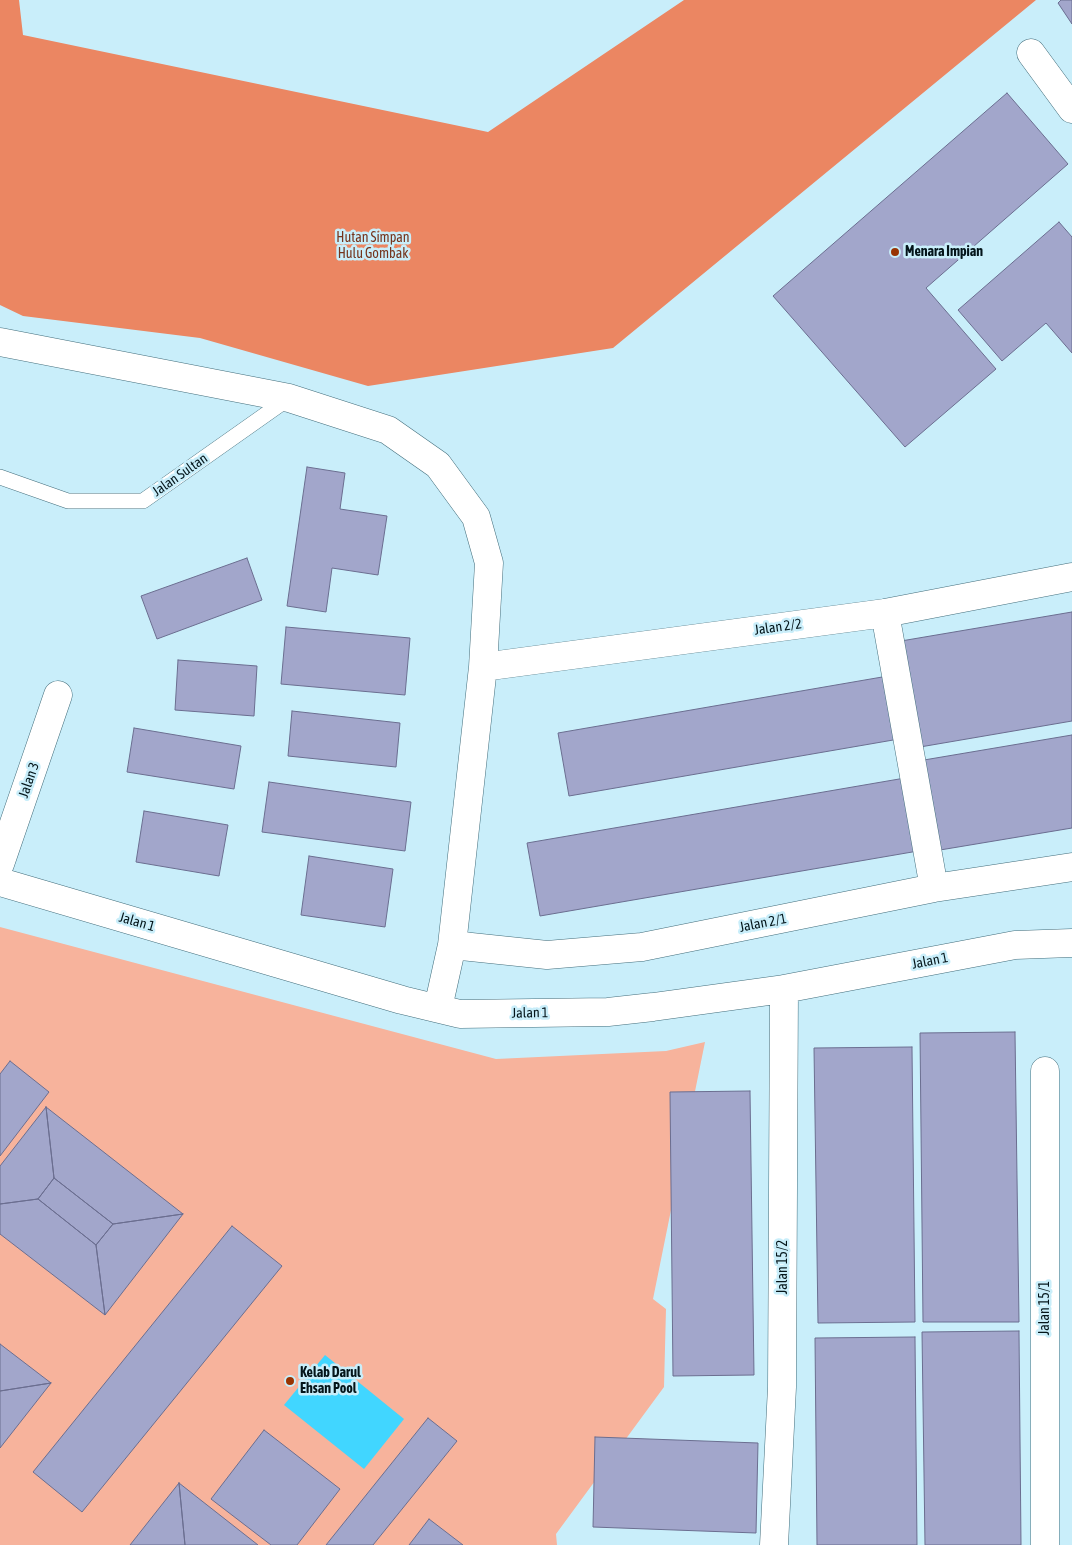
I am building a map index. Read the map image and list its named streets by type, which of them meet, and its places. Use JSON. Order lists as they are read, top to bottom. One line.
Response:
{"streets":{"street":["Jalan 2/2","Jalan 3","Jalan 1","Jalan 2/1","Jalan 15/2","Jalan 15/1"],"lane":["Jalan Sultan"]},"crossings":[["Jalan 1","Jalan 15/2"]],"parks":["Hutan Simpan Hulu Gombak"],"places":["Menara Impian","Kelab Darul Ehsan Pool"]}
